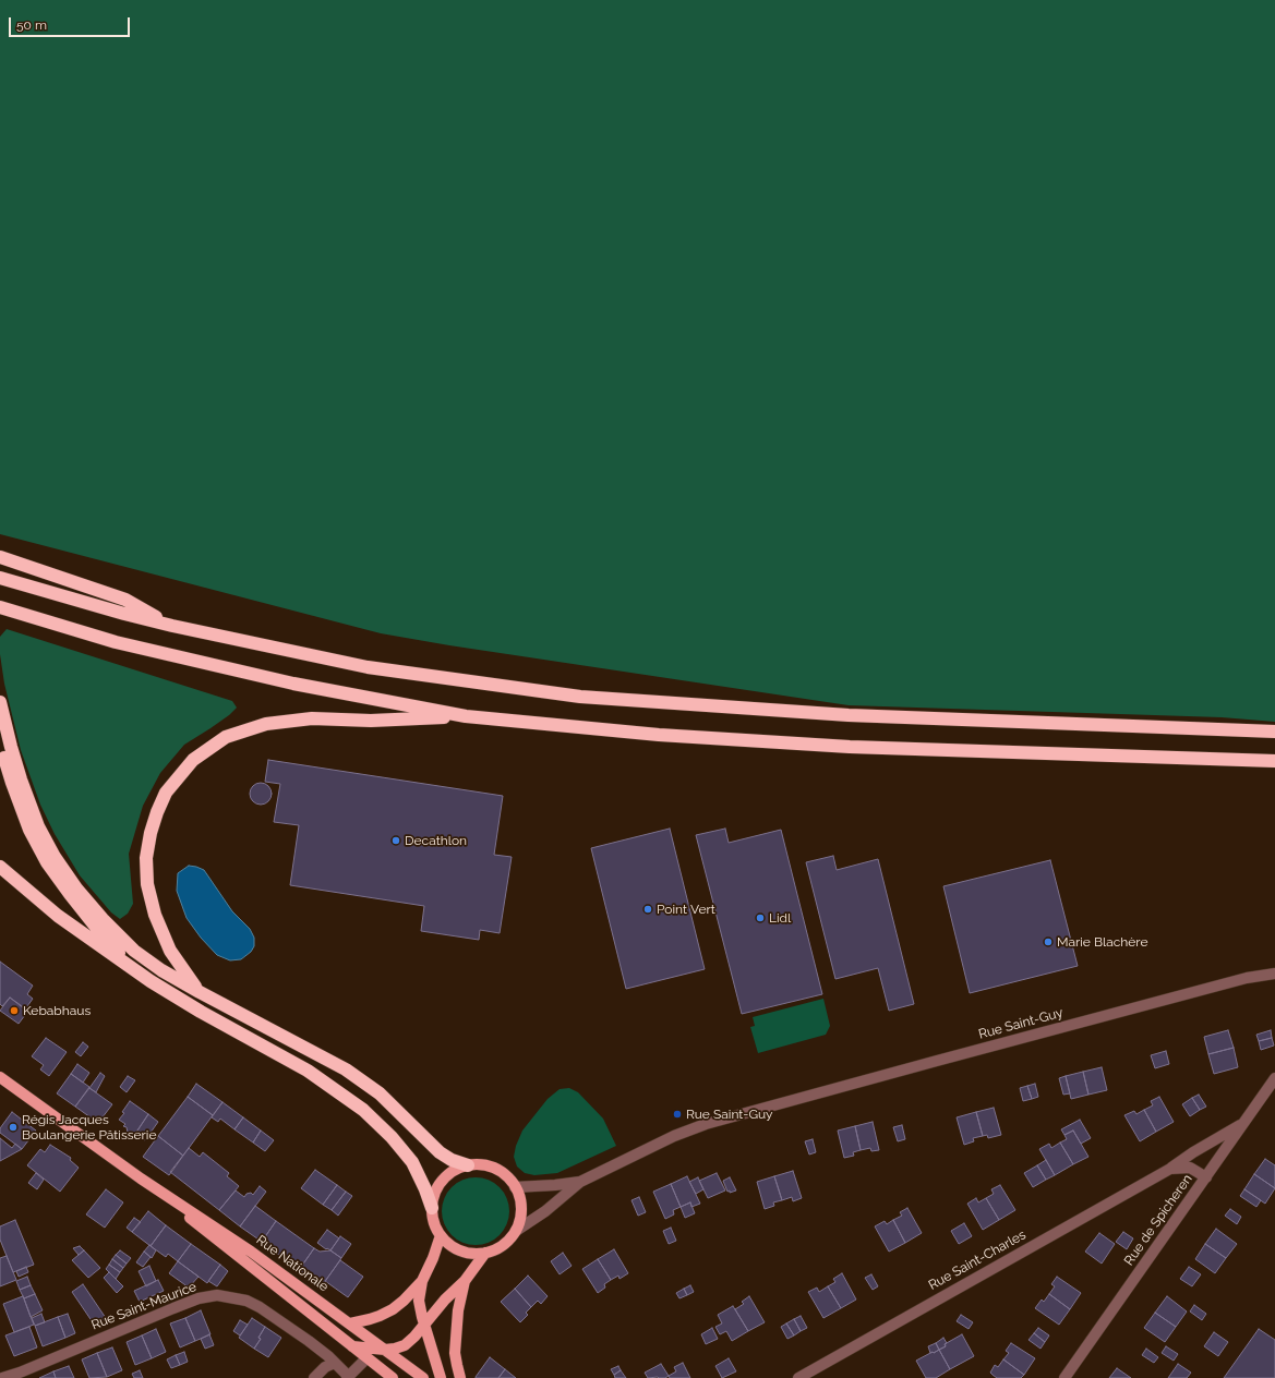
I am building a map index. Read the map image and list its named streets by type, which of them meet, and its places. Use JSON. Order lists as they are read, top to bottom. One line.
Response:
{"streets":{"main road":["Rue Nationale"],"street":["Rue Saint-Guy","Rue de Spicheren","Rue Saint-Charles","Rue Saint-Maurice"]},"crossings":[["Rue de Spicheren","Rue Saint-Charles"]],"places":["Decathlon","Point Vert","Lidl","Marie Blachère","Kebabhaus","Rue Saint-Guy","Régis Jacques Boulangerie Pâtisserie"],"scale_bar":"50 m"}
